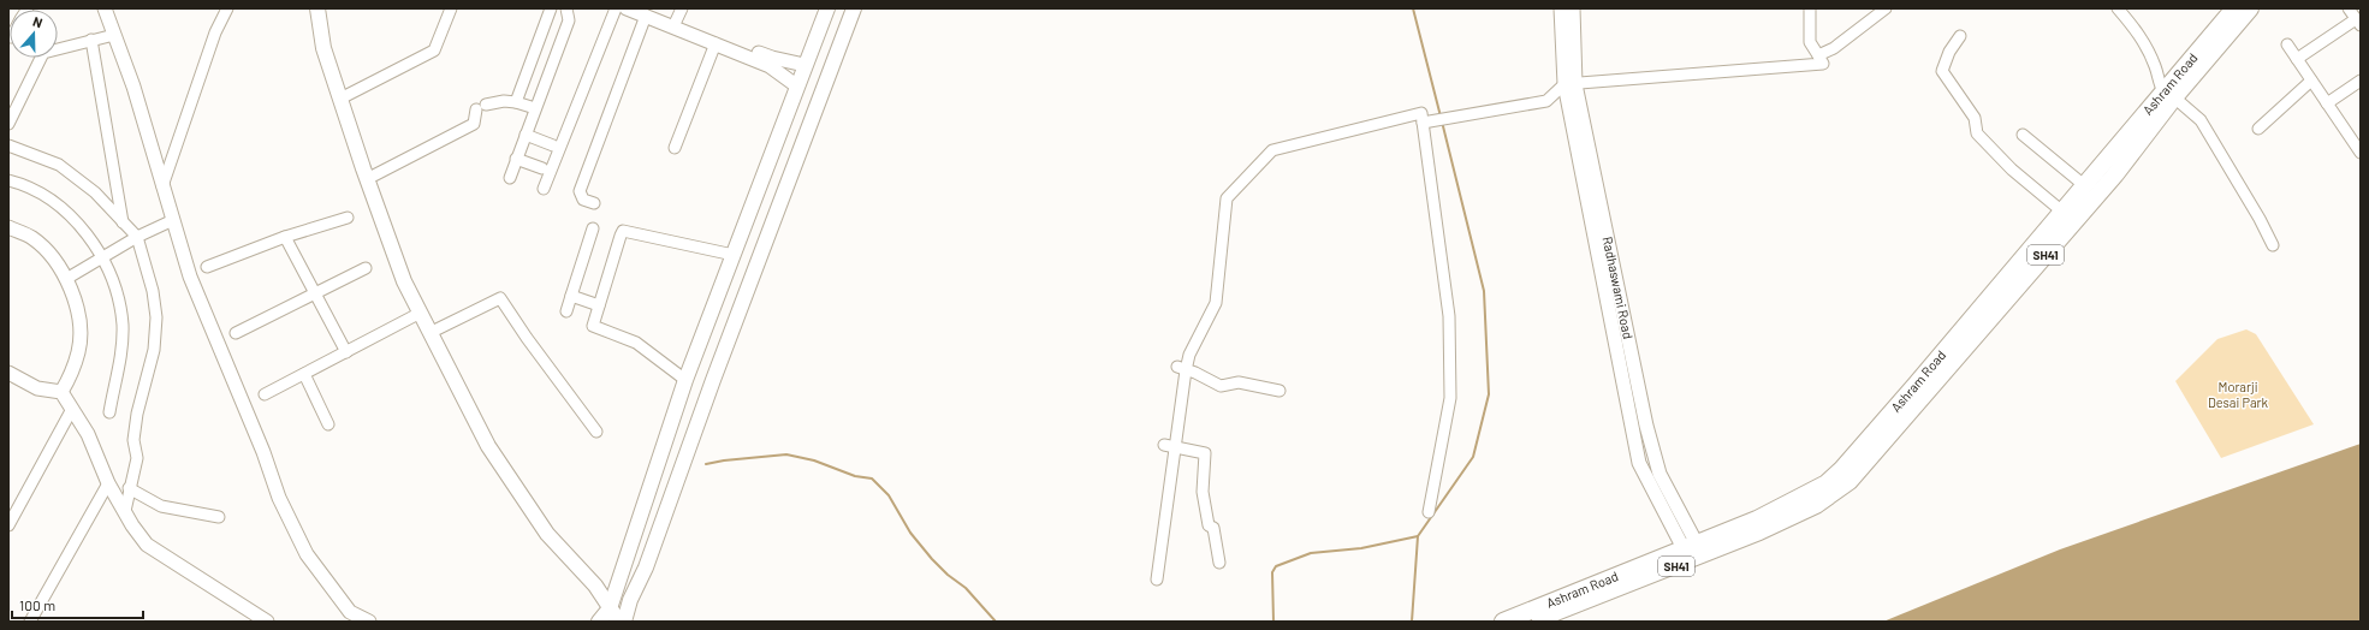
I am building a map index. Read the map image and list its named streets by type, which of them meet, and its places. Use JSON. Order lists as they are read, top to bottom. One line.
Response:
{"streets":{"main road":["Ashram Road","SH41"],"street":["Radhaswami Road"]},"crossings":[["Ashram Road","Radhaswami Road"]],"parks":["Morarji Desai Park"],"scale_bar":"100 m","north":"top"}
